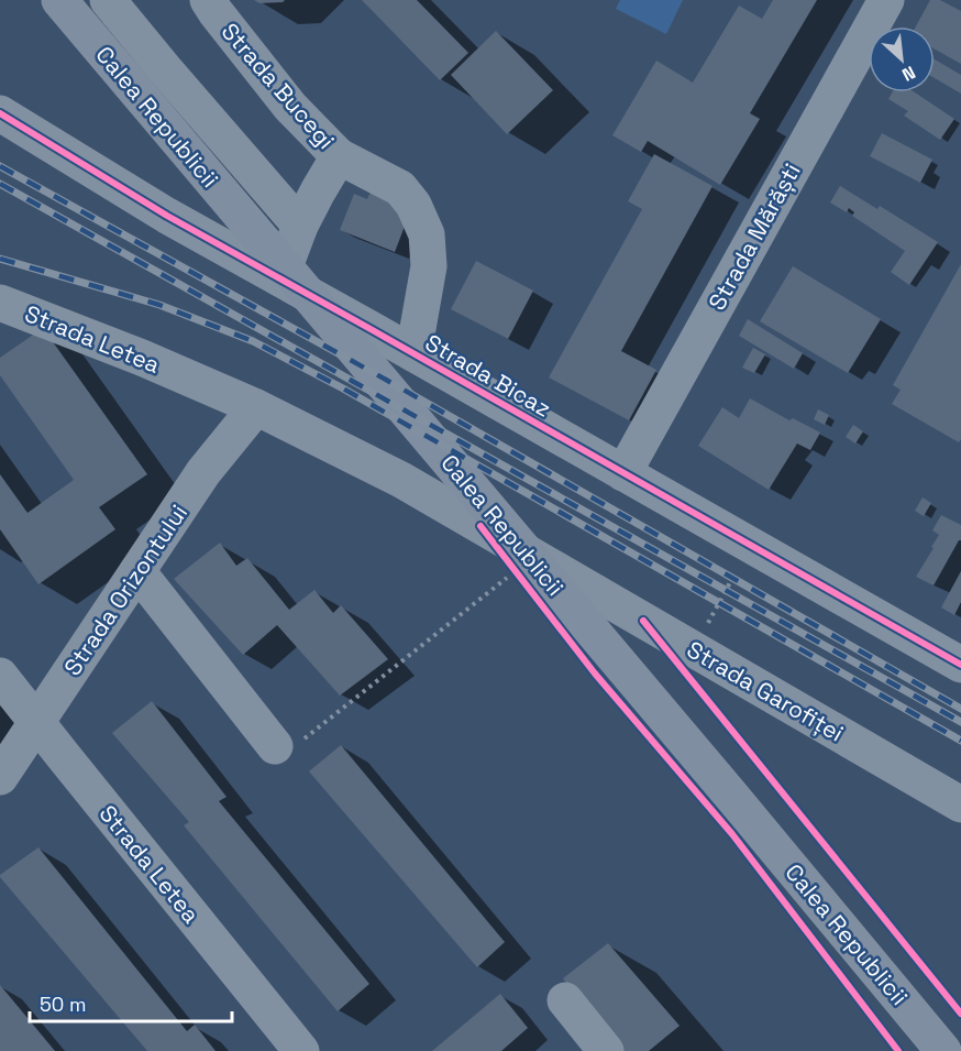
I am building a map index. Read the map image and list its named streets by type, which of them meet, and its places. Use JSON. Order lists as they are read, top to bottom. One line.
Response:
{"streets":{"main road":["Calea Republicii"],"street":["Strada Bucegi","Strada Mărăști","Strada Letea","Strada Bicaz","Strada Orizontului","Strada Garofiței"]},"crossings":[["Strada Bucegi","Strada Bicaz"],["Strada Mărăști","Strada Bicaz"],["Strada Letea","Strada Orizontului"],["Strada Letea","Strada Garofiței"],["Strada Orizontului","Strada Garofiței"]],"scale_bar":"50 m","north":"bottom right"}
